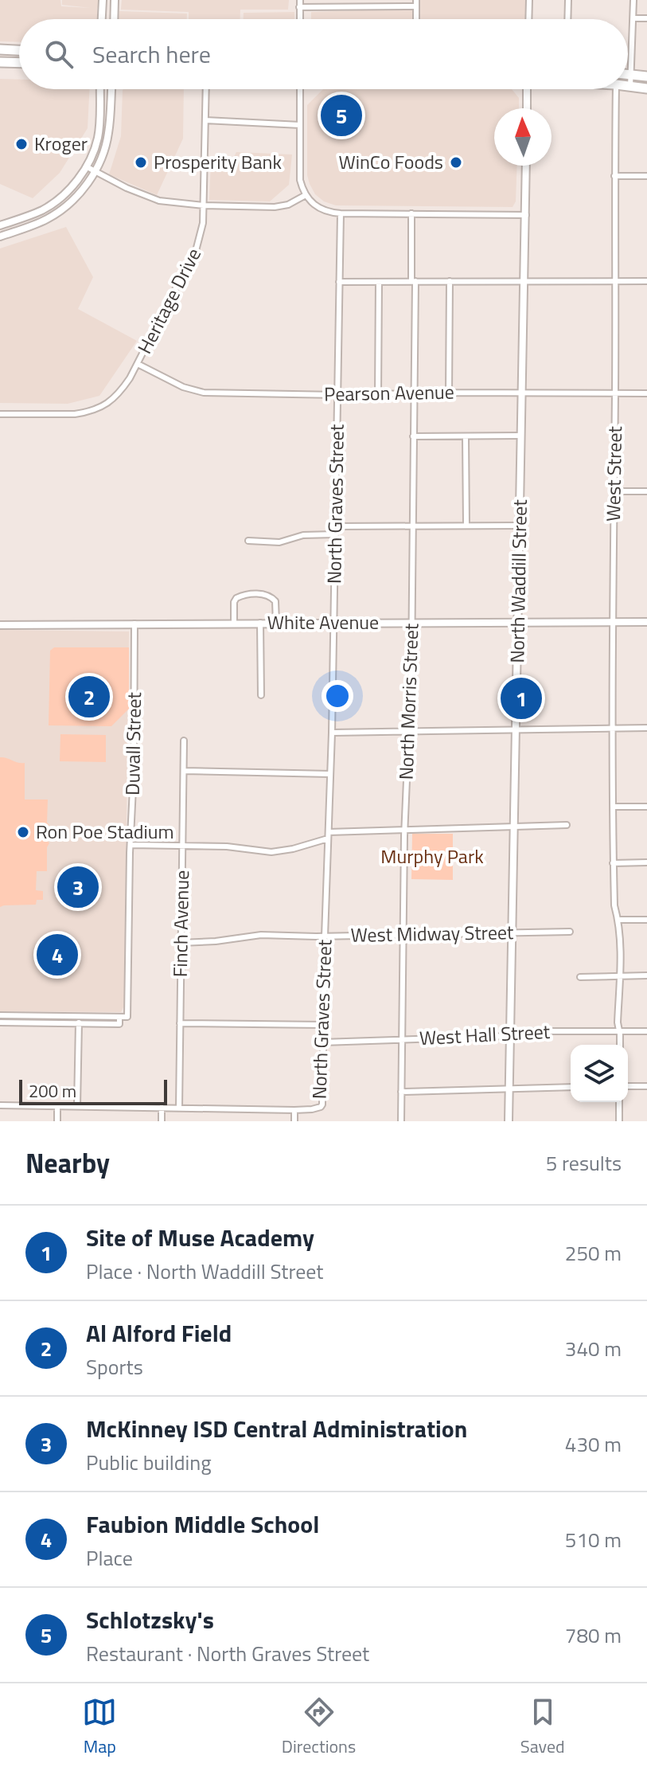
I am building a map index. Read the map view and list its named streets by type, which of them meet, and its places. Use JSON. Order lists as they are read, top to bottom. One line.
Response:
{"streets":{"street":["Heritage Drive","Pearson Avenue","West Street","North Graves Street","North Waddill Street","White Avenue","North Morris Street","Duvall Street","Finch Avenue","West Midway Street","West Hall Street"]},"crossings":[["Heritage Drive","Pearson Avenue"],["Pearson Avenue","West Street"],["Pearson Avenue","North Graves Street"],["Pearson Avenue","North Waddill Street"],["Pearson Avenue","North Morris Street"],["West Street","White Avenue"],["West Street","West Hall Street"],["North Graves Street","White Avenue"],["North Graves Street","West Midway Street"],["North Graves Street","West Hall Street"],["North Waddill Street","White Avenue"],["North Waddill Street","West Midway Street"],["North Waddill Street","West Hall Street"],["White Avenue","North Morris Street"],["White Avenue","Duvall Street"],["North Morris Street","West Midway Street"],["North Morris Street","West Hall Street"],["Finch Avenue","West Midway Street"]],"parks":["Murphy Park"],"places":["Kroger","Prosperity Bank","WinCo Foods","Ron Poe Stadium"],"scale_bar":"200 m","north":"top","page":{"search":"Search here","pins":["5","2","1","3","4"],"scale":"200 m","heading":["Nearby","5 results"],"list":[{"mark":"1","name":"Site of Muse Academy","note":"Place · North Waddill Street","value":"250 m"},{"mark":"2","name":"Al Alford Field","note":"Sports","value":"340 m"},{"mark":"3","name":"McKinney ISD Central Administration","note":"Public building","value":"430 m"},{"mark":"4","name":"Faubion Middle School","note":"Place","value":"510 m"},{"mark":"5","name":"Schlotzsky's","note":"Restaurant · North Graves Street","value":"780 m"}],"nav":["Map","Directions","Saved"]}}
